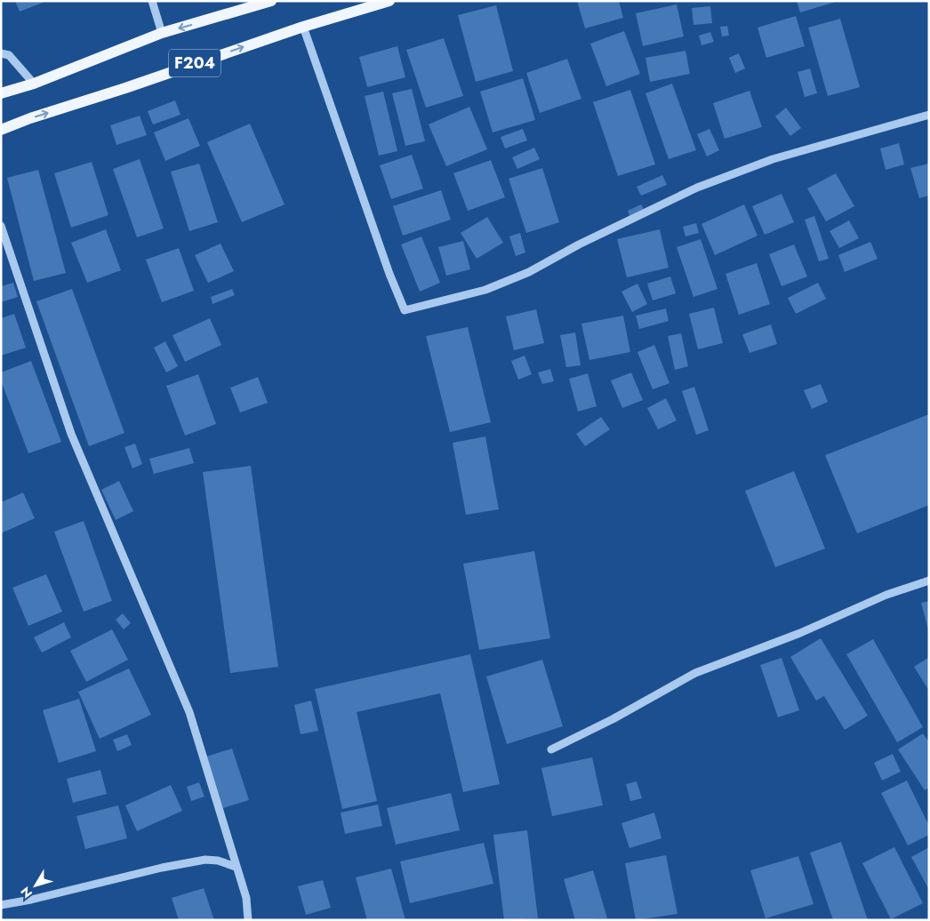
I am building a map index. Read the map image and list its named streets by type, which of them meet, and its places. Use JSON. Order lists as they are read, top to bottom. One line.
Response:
{"streets":{"main road":["F204"]},"north":"bottom left"}
